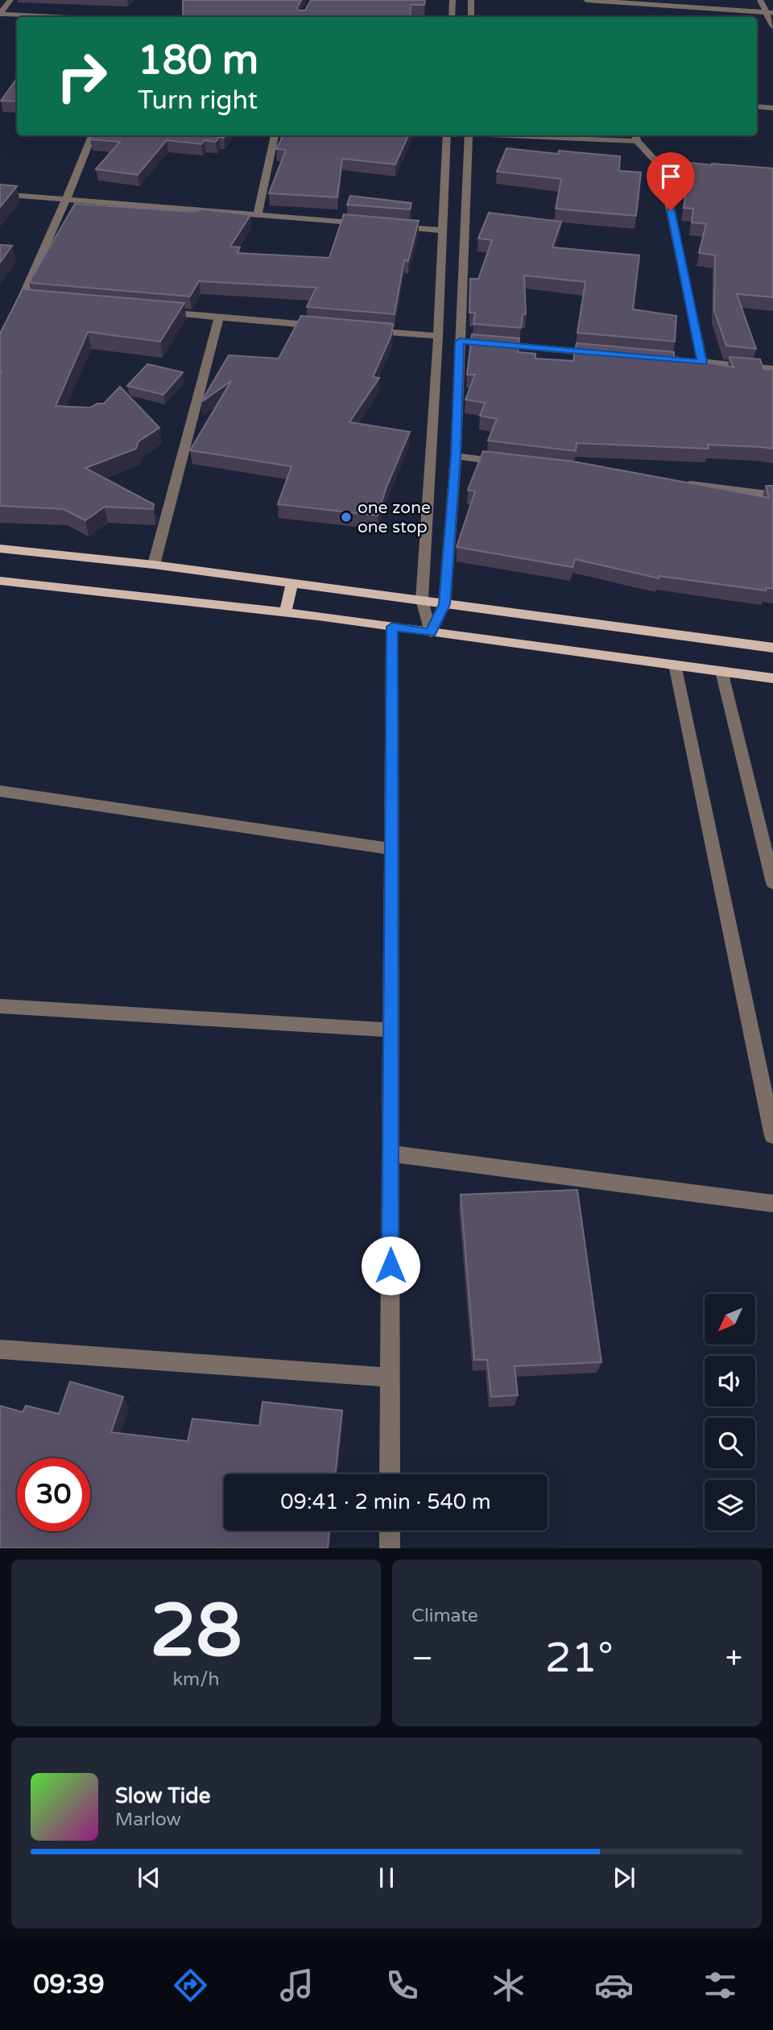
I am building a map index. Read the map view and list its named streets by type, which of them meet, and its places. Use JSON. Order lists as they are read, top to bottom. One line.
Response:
{"places":["one zone one stop"],"north":"bottom left","page":{"turn":["180 m","Turn right"],"limit":"30","trip":"09:41 · 2 min · 540 m","tile":[["28","km/h"],"Climate"],"heat":["−","21°","+"],"song":["Slow Tide","Marlow"],"tabs":"09:39"}}
